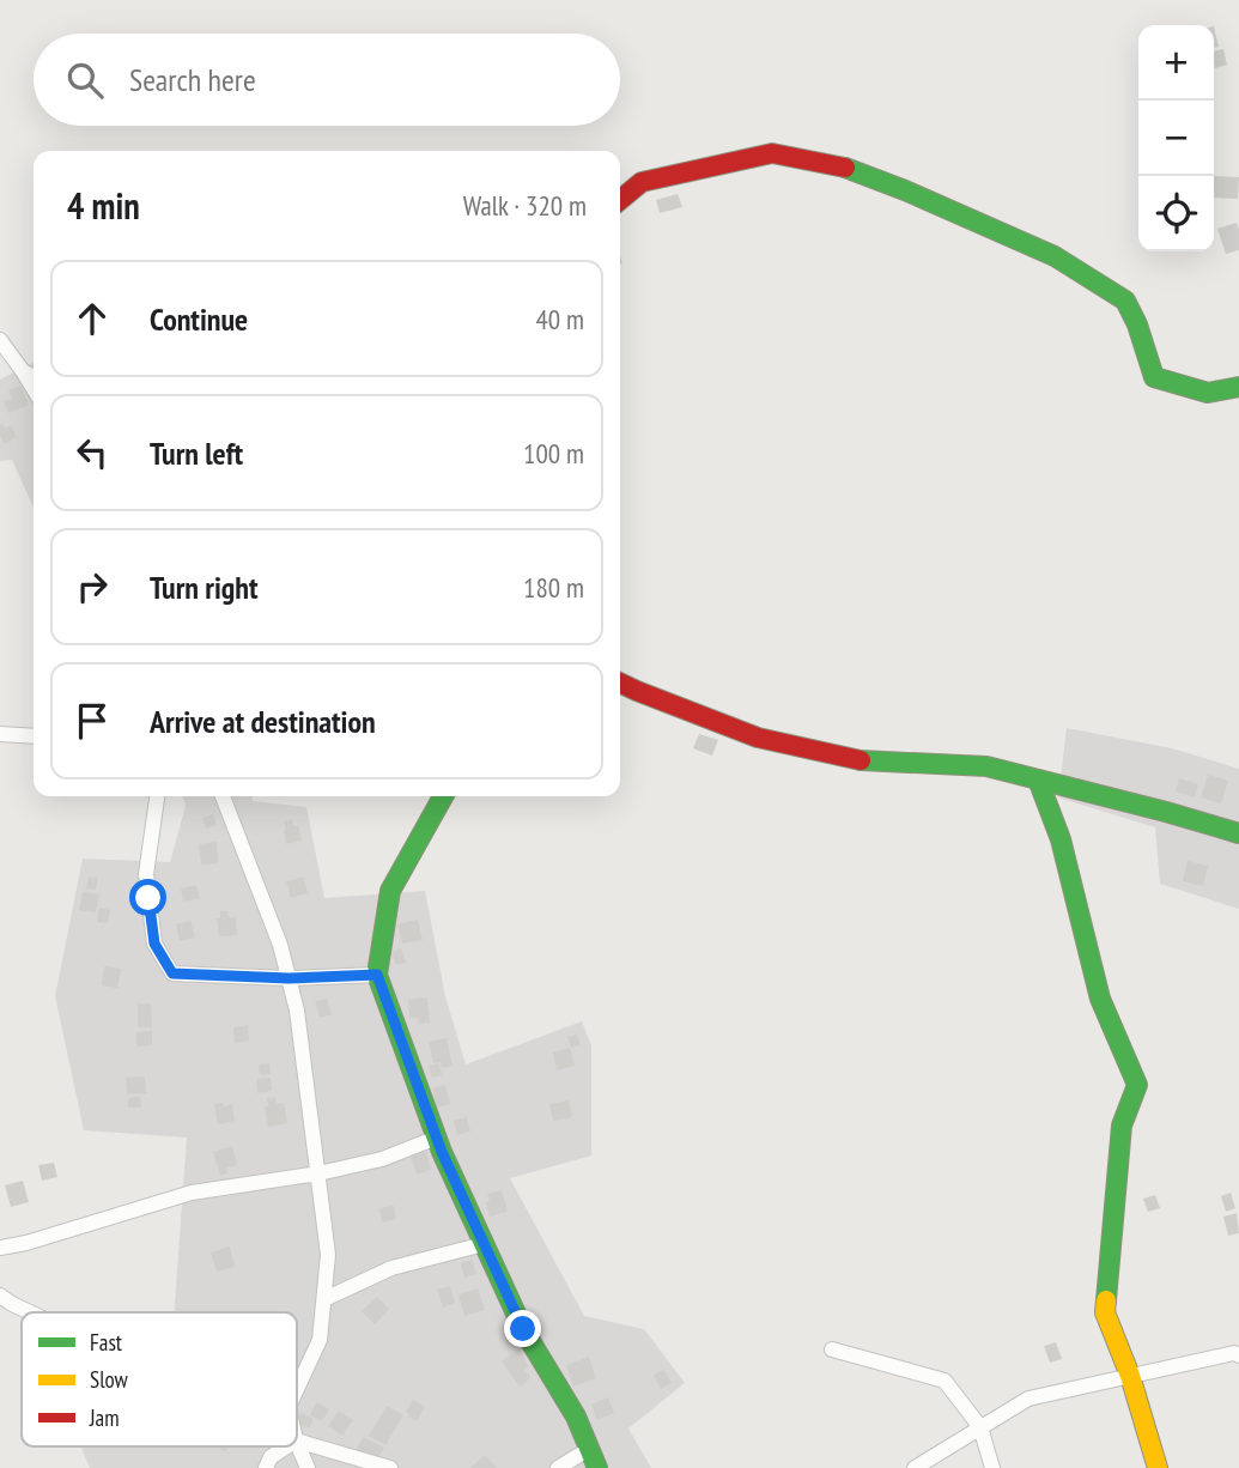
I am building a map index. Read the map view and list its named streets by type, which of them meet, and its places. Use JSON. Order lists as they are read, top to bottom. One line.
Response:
{"legend":["Fast","Slow","Jam"],"page":{"map_buttons":["+","−"],"search":"Search here","heading":["4 min","Walk · 320 m"],"list":[["Continue","40 m"],["Turn left","100 m"],["Turn right","180 m"],"Arrive at destination"]}}
